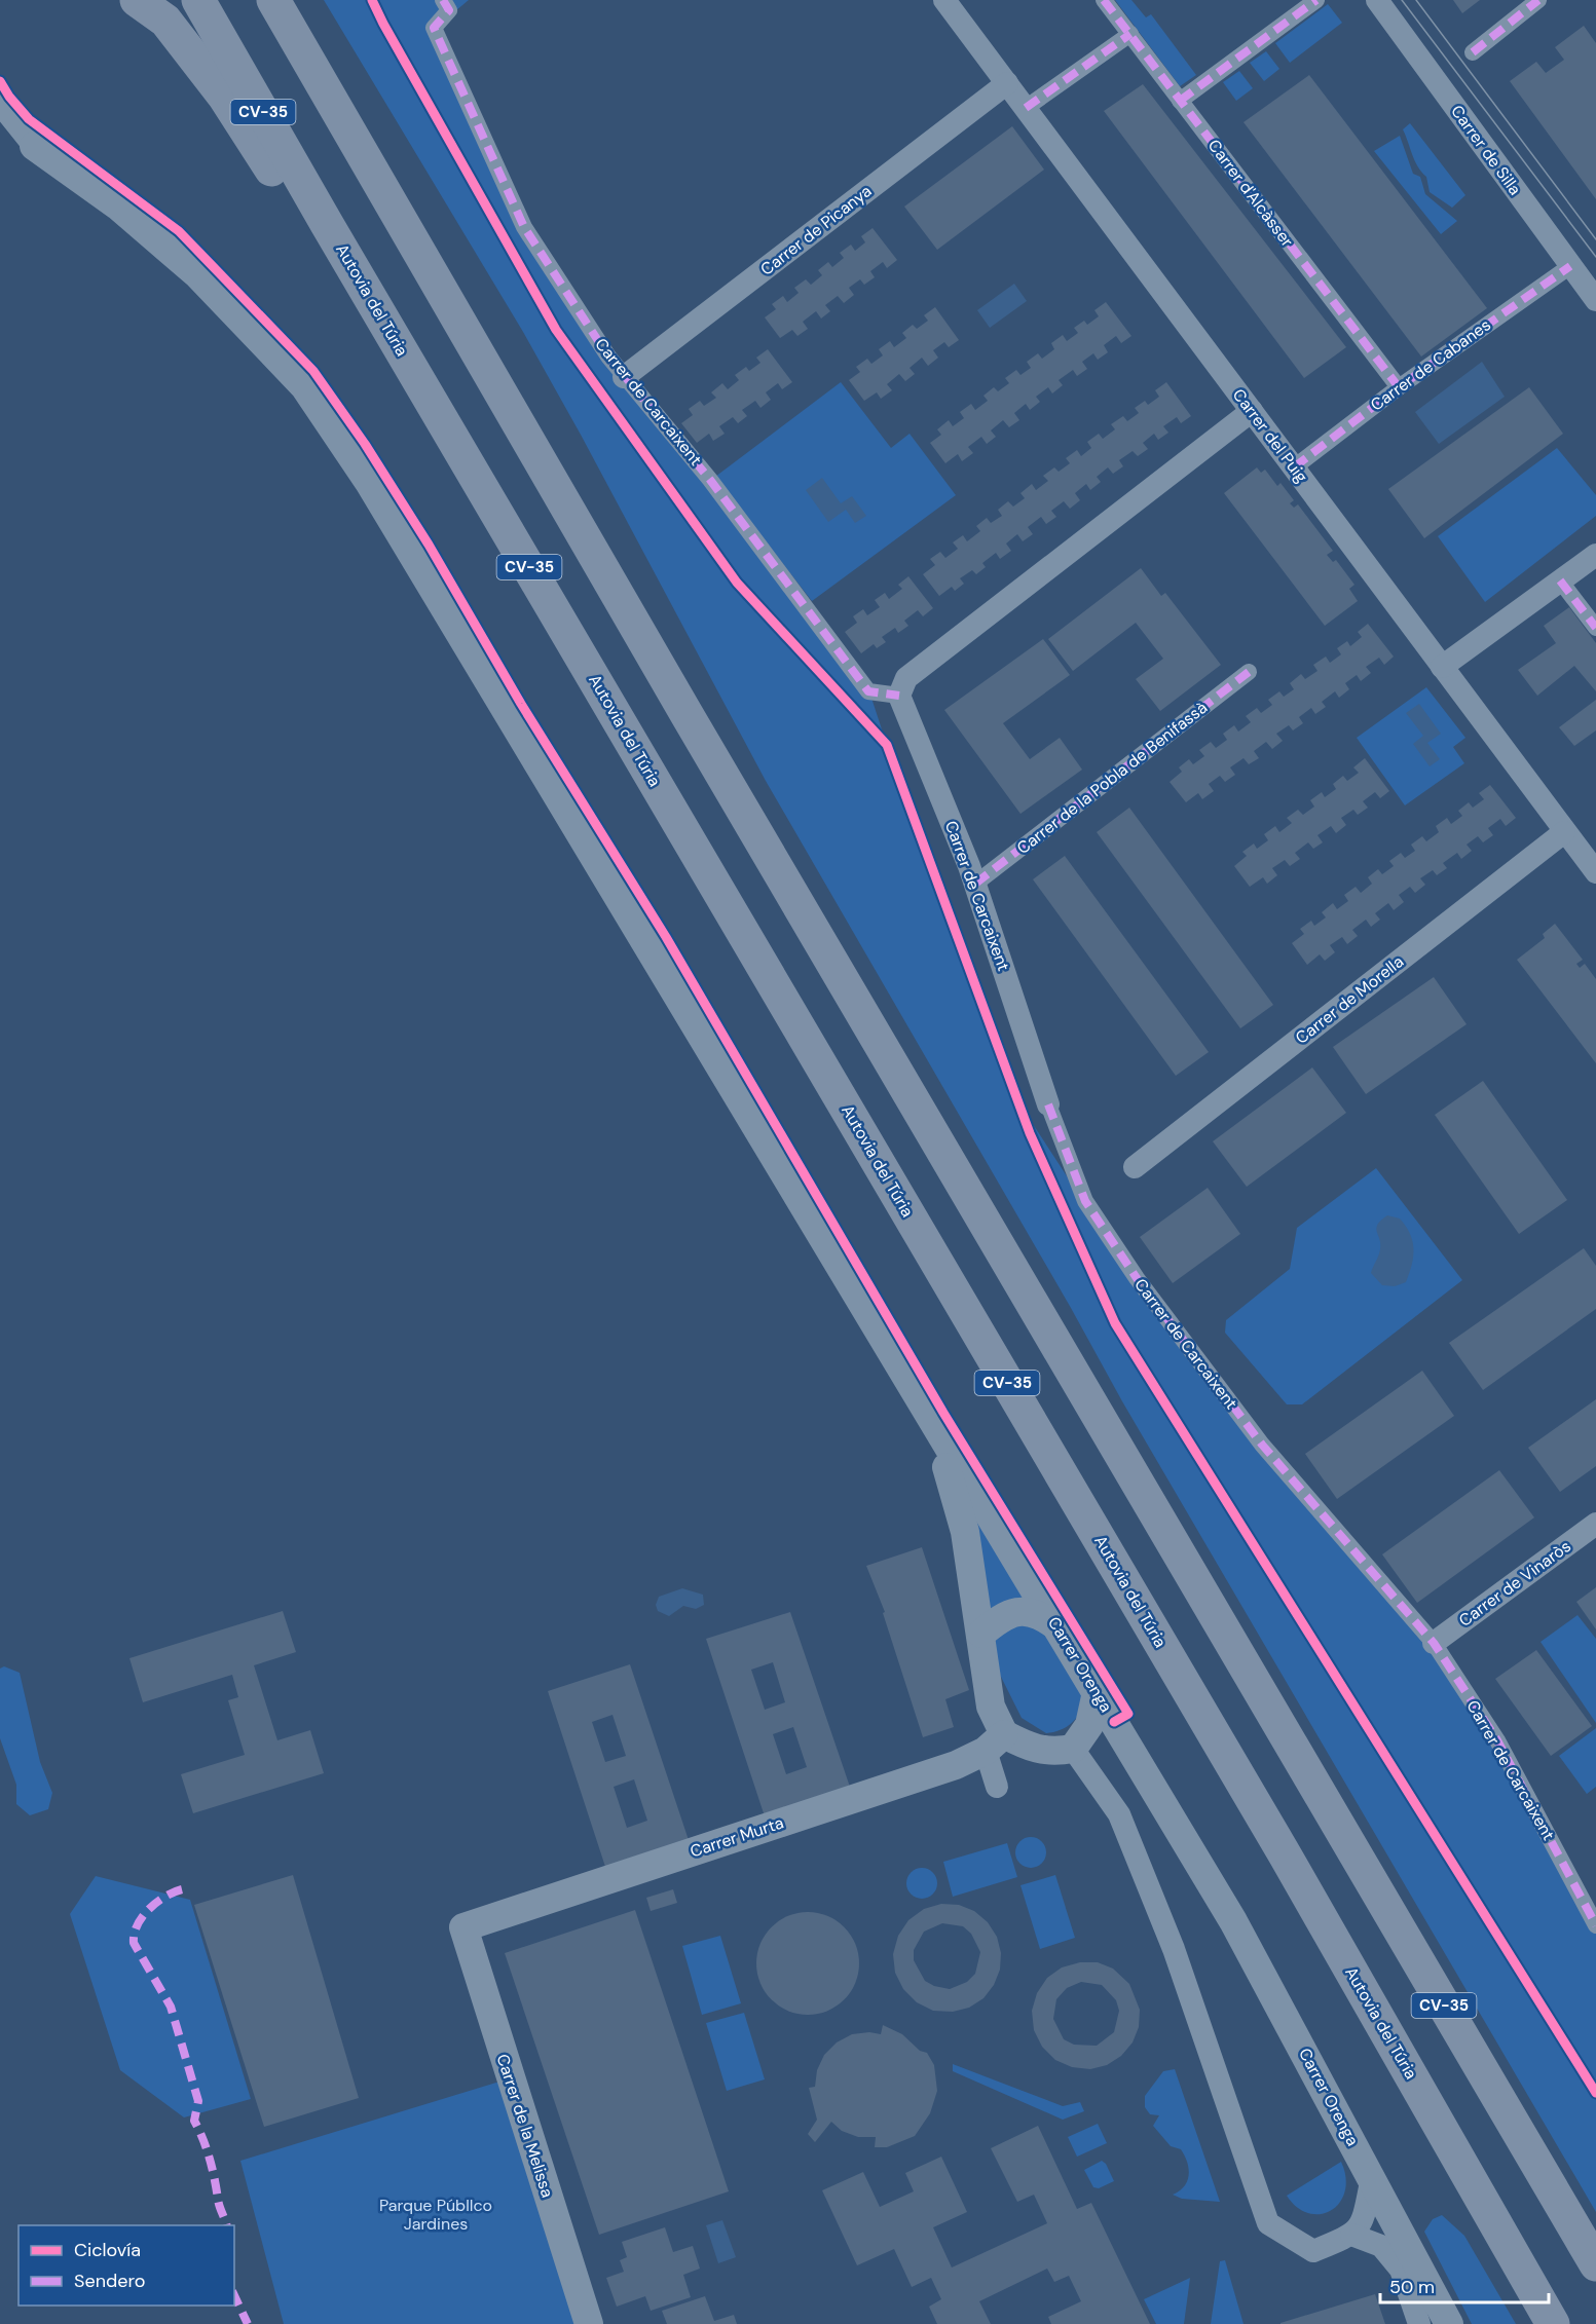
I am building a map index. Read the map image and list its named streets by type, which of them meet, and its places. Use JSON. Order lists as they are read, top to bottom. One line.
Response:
{"streets":{"highway":["CV-35","Autovia del Túria"],"street":["Carrer de Silla","Carrer d'Alcàsser","Carrer de Picanya","Carrer de Cabanes","Carrer de Carcaixent","Carrer del Puig","Carrer de la Pobla de Benifassà","Carrer de Morella","Carrer de Vinaròs","Carrer Orenga","Carrer Murta","Carrer de la Melissa"]},"crossings":[["Carrer de Silla","Carrer de Cabanes"],["Carrer d'Alcàsser","Carrer de Cabanes"],["Carrer de Picanya","Carrer de Carcaixent"],["Carrer de Picanya","Carrer del Puig"],["Carrer de Cabanes","Carrer del Puig"],["Carrer de Carcaixent","Carrer de la Pobla de Benifassà"],["Carrer de Carcaixent","Carrer de Vinaròs"],["Carrer del Puig","Carrer de Morella"],["Carrer Orenga","Carrer Murta"],["Carrer Murta","Carrer de la Melissa"]],"parks":["Parque PúblIco Jardines"],"legend":["Ciclovía","Sendero"],"scale_bar":"50 m"}
